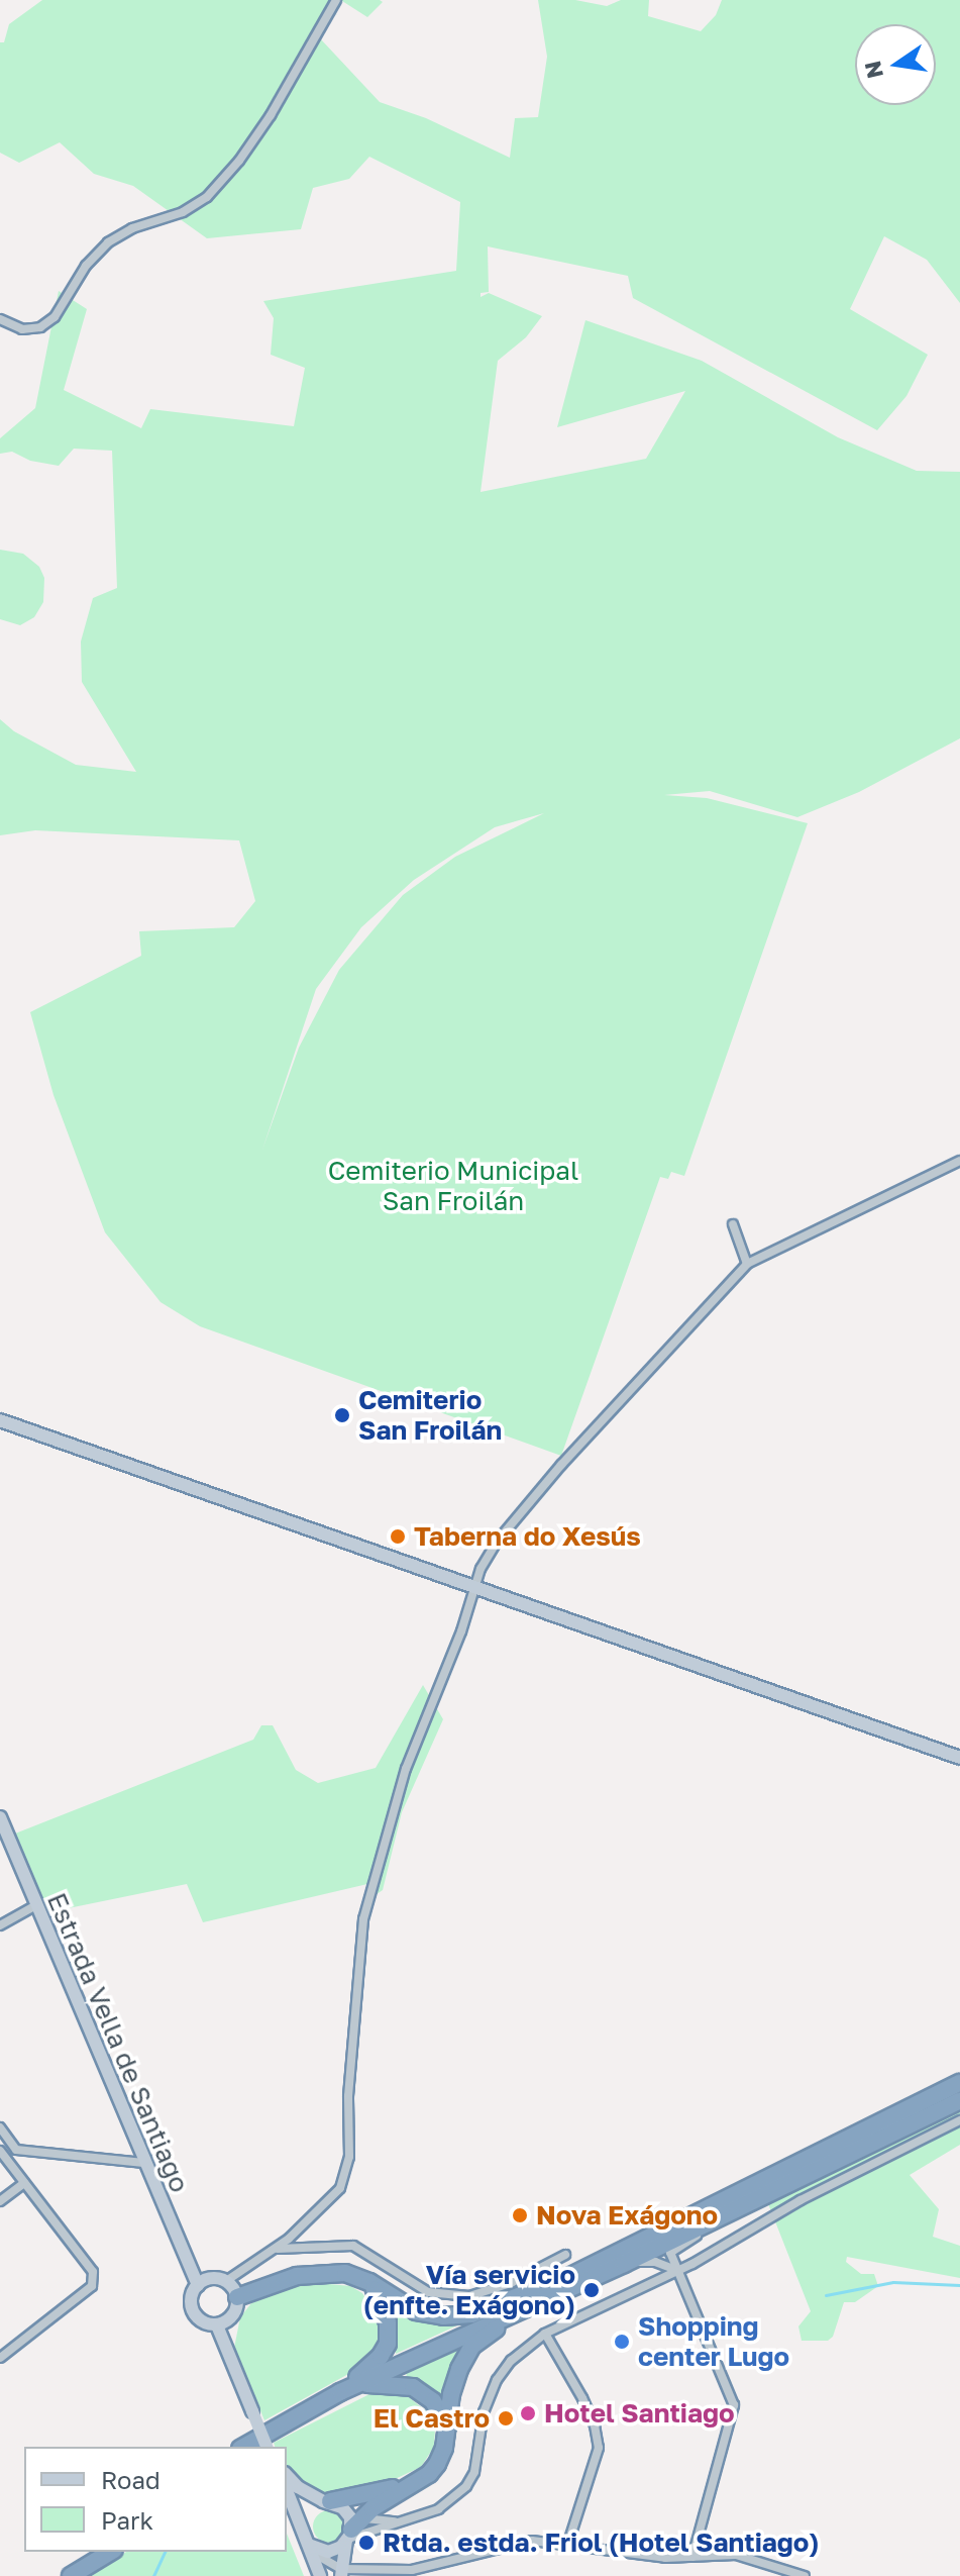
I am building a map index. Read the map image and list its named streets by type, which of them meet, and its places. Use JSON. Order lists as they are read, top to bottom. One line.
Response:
{"streets":{"main road":["Estrada Vella de Santiago"]},"parks":["Cemiterio Municipal San Froilán"],"places":["Cemiterio San Froilán","Taberna do Xesús","Nova Exágono","Vía servicio (enfte. Exágono)","Shopping center Lugo","Hotel Santiago","El Castro","Rtda. estda. Friol (Hotel Santiago)"],"legend":["Road","Park"],"north":"left"}
